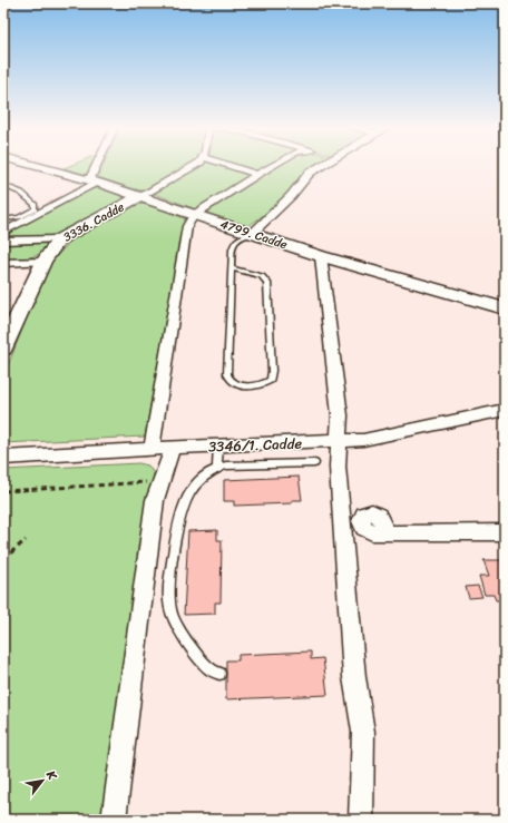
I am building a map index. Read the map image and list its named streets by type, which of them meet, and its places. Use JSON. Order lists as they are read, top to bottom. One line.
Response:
{"streets":{"street":["3336. Cadde","4799. Cadde","3346/1. Cadde"]},"crossings":[["3336. Cadde","4799. Cadde"]],"north":"top right"}
